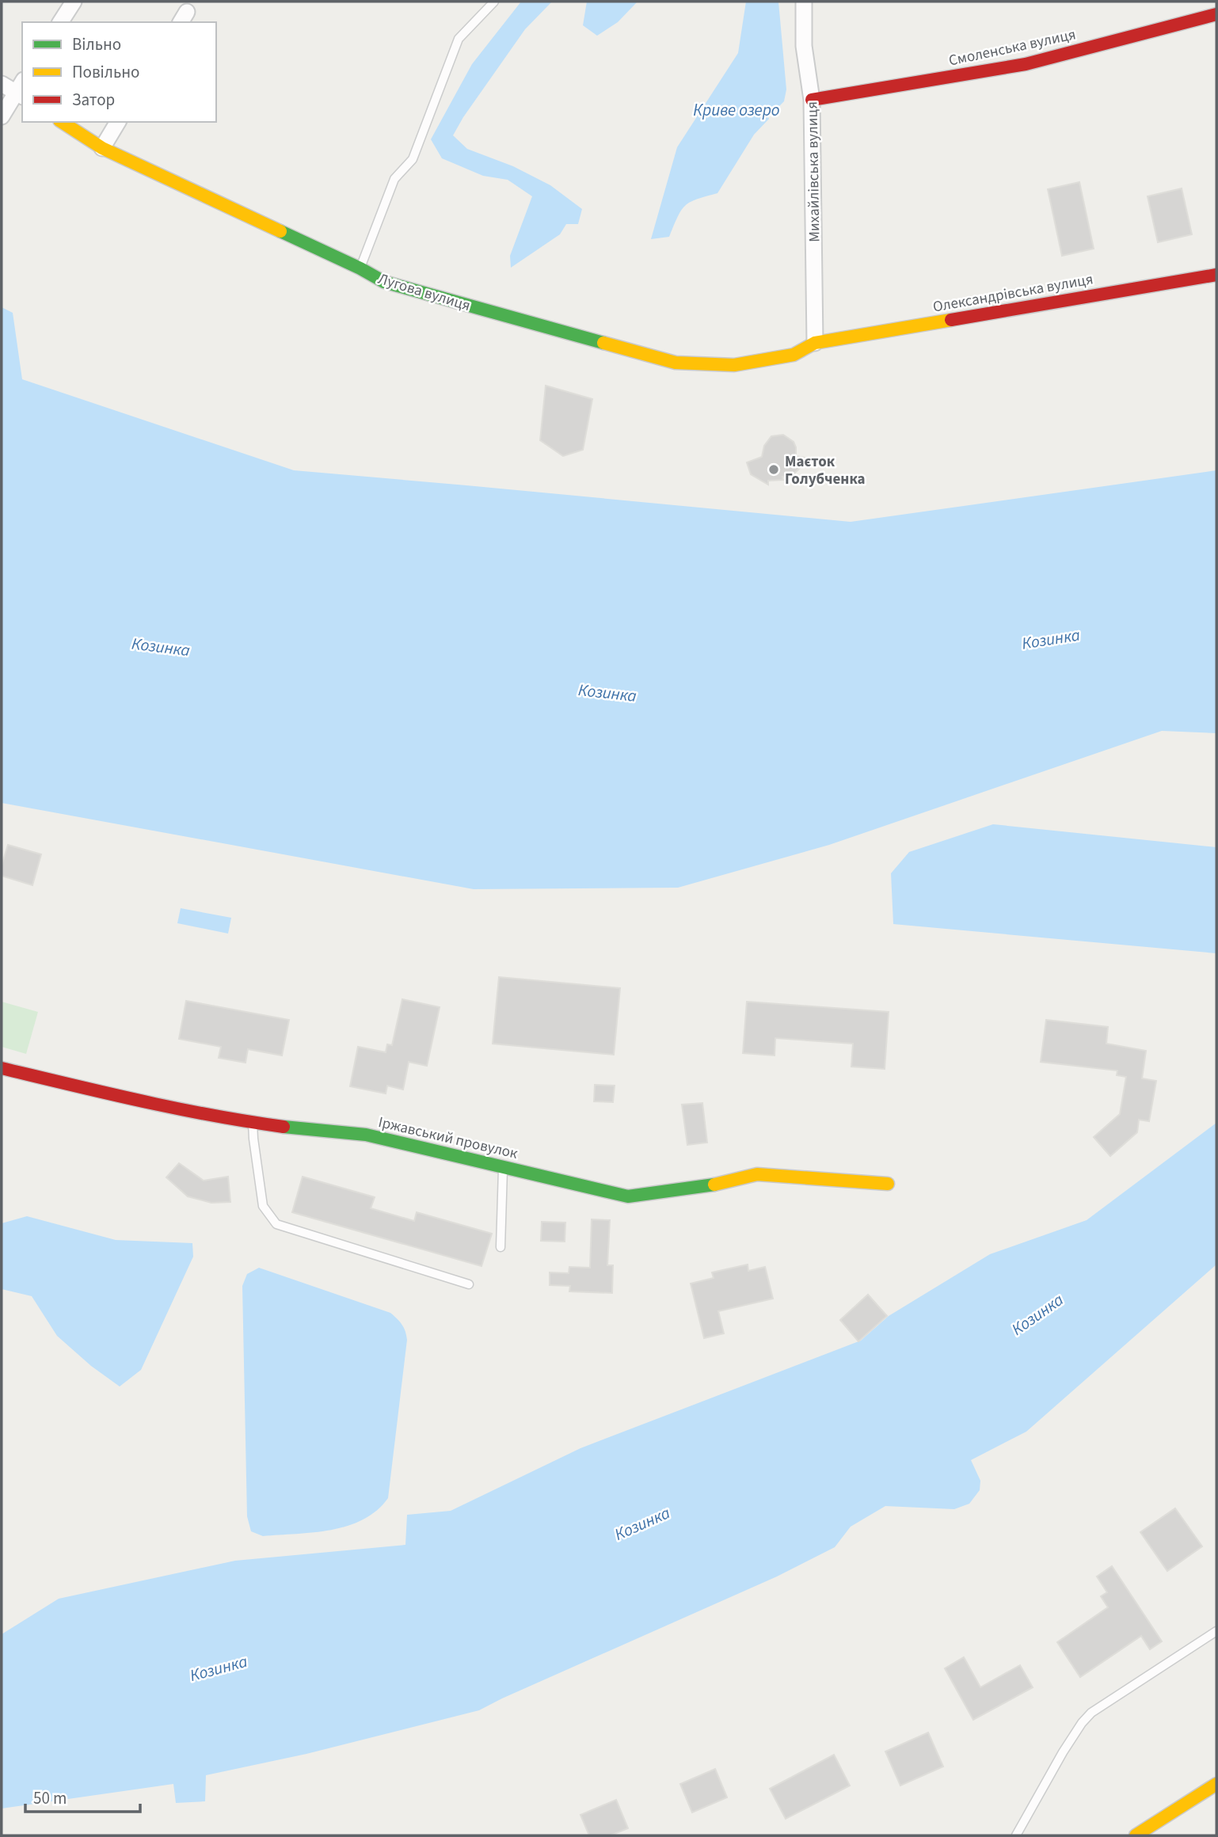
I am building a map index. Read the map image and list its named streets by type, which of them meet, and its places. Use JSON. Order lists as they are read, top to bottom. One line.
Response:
{"streets":{"street":["Смоленська вулиця","Михайлівська вулиця","Лугова вулиця","Олександрівська вулиця","Іржавський провулок"]},"crossings":[["Смоленська вулиця","Михайлівська вулиця"],["Михайлівська вулиця","Лугова вулиця"],["Михайлівська вулиця","Олександрівська вулиця"],["Лугова вулиця","Олександрівська вулиця"]],"water":["Криве озеро","Козинка"],"places":["Маєток Голубченка"],"legend":["Вільно","Повільно","Затор"],"scale_bar":"50 m"}
